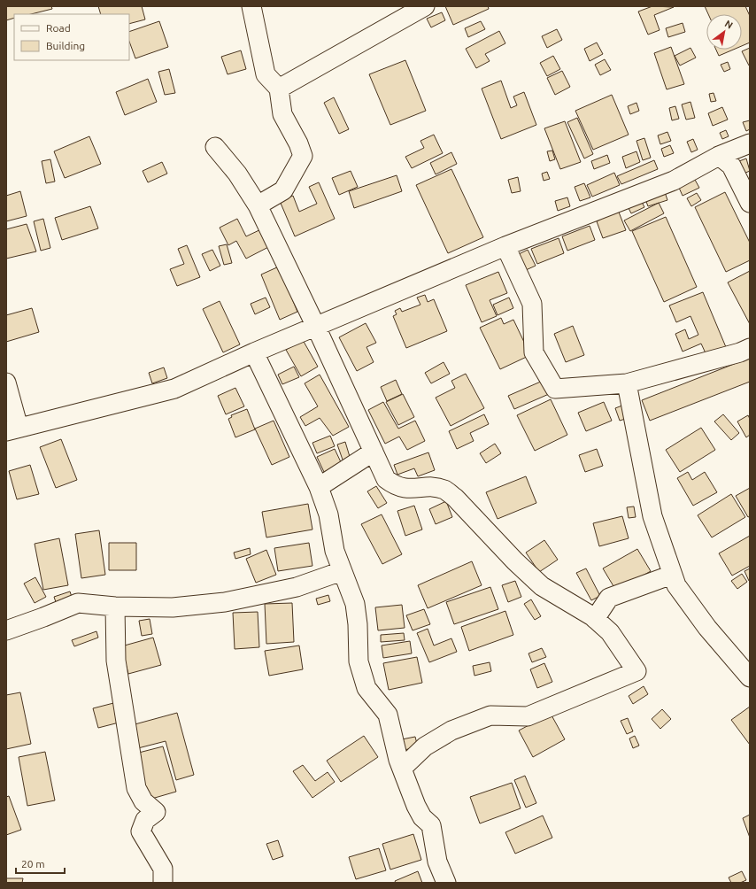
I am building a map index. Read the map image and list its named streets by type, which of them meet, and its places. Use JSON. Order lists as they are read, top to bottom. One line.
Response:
{"legend":["Road","Building"],"scale_bar":"20 m","north":"top right"}
